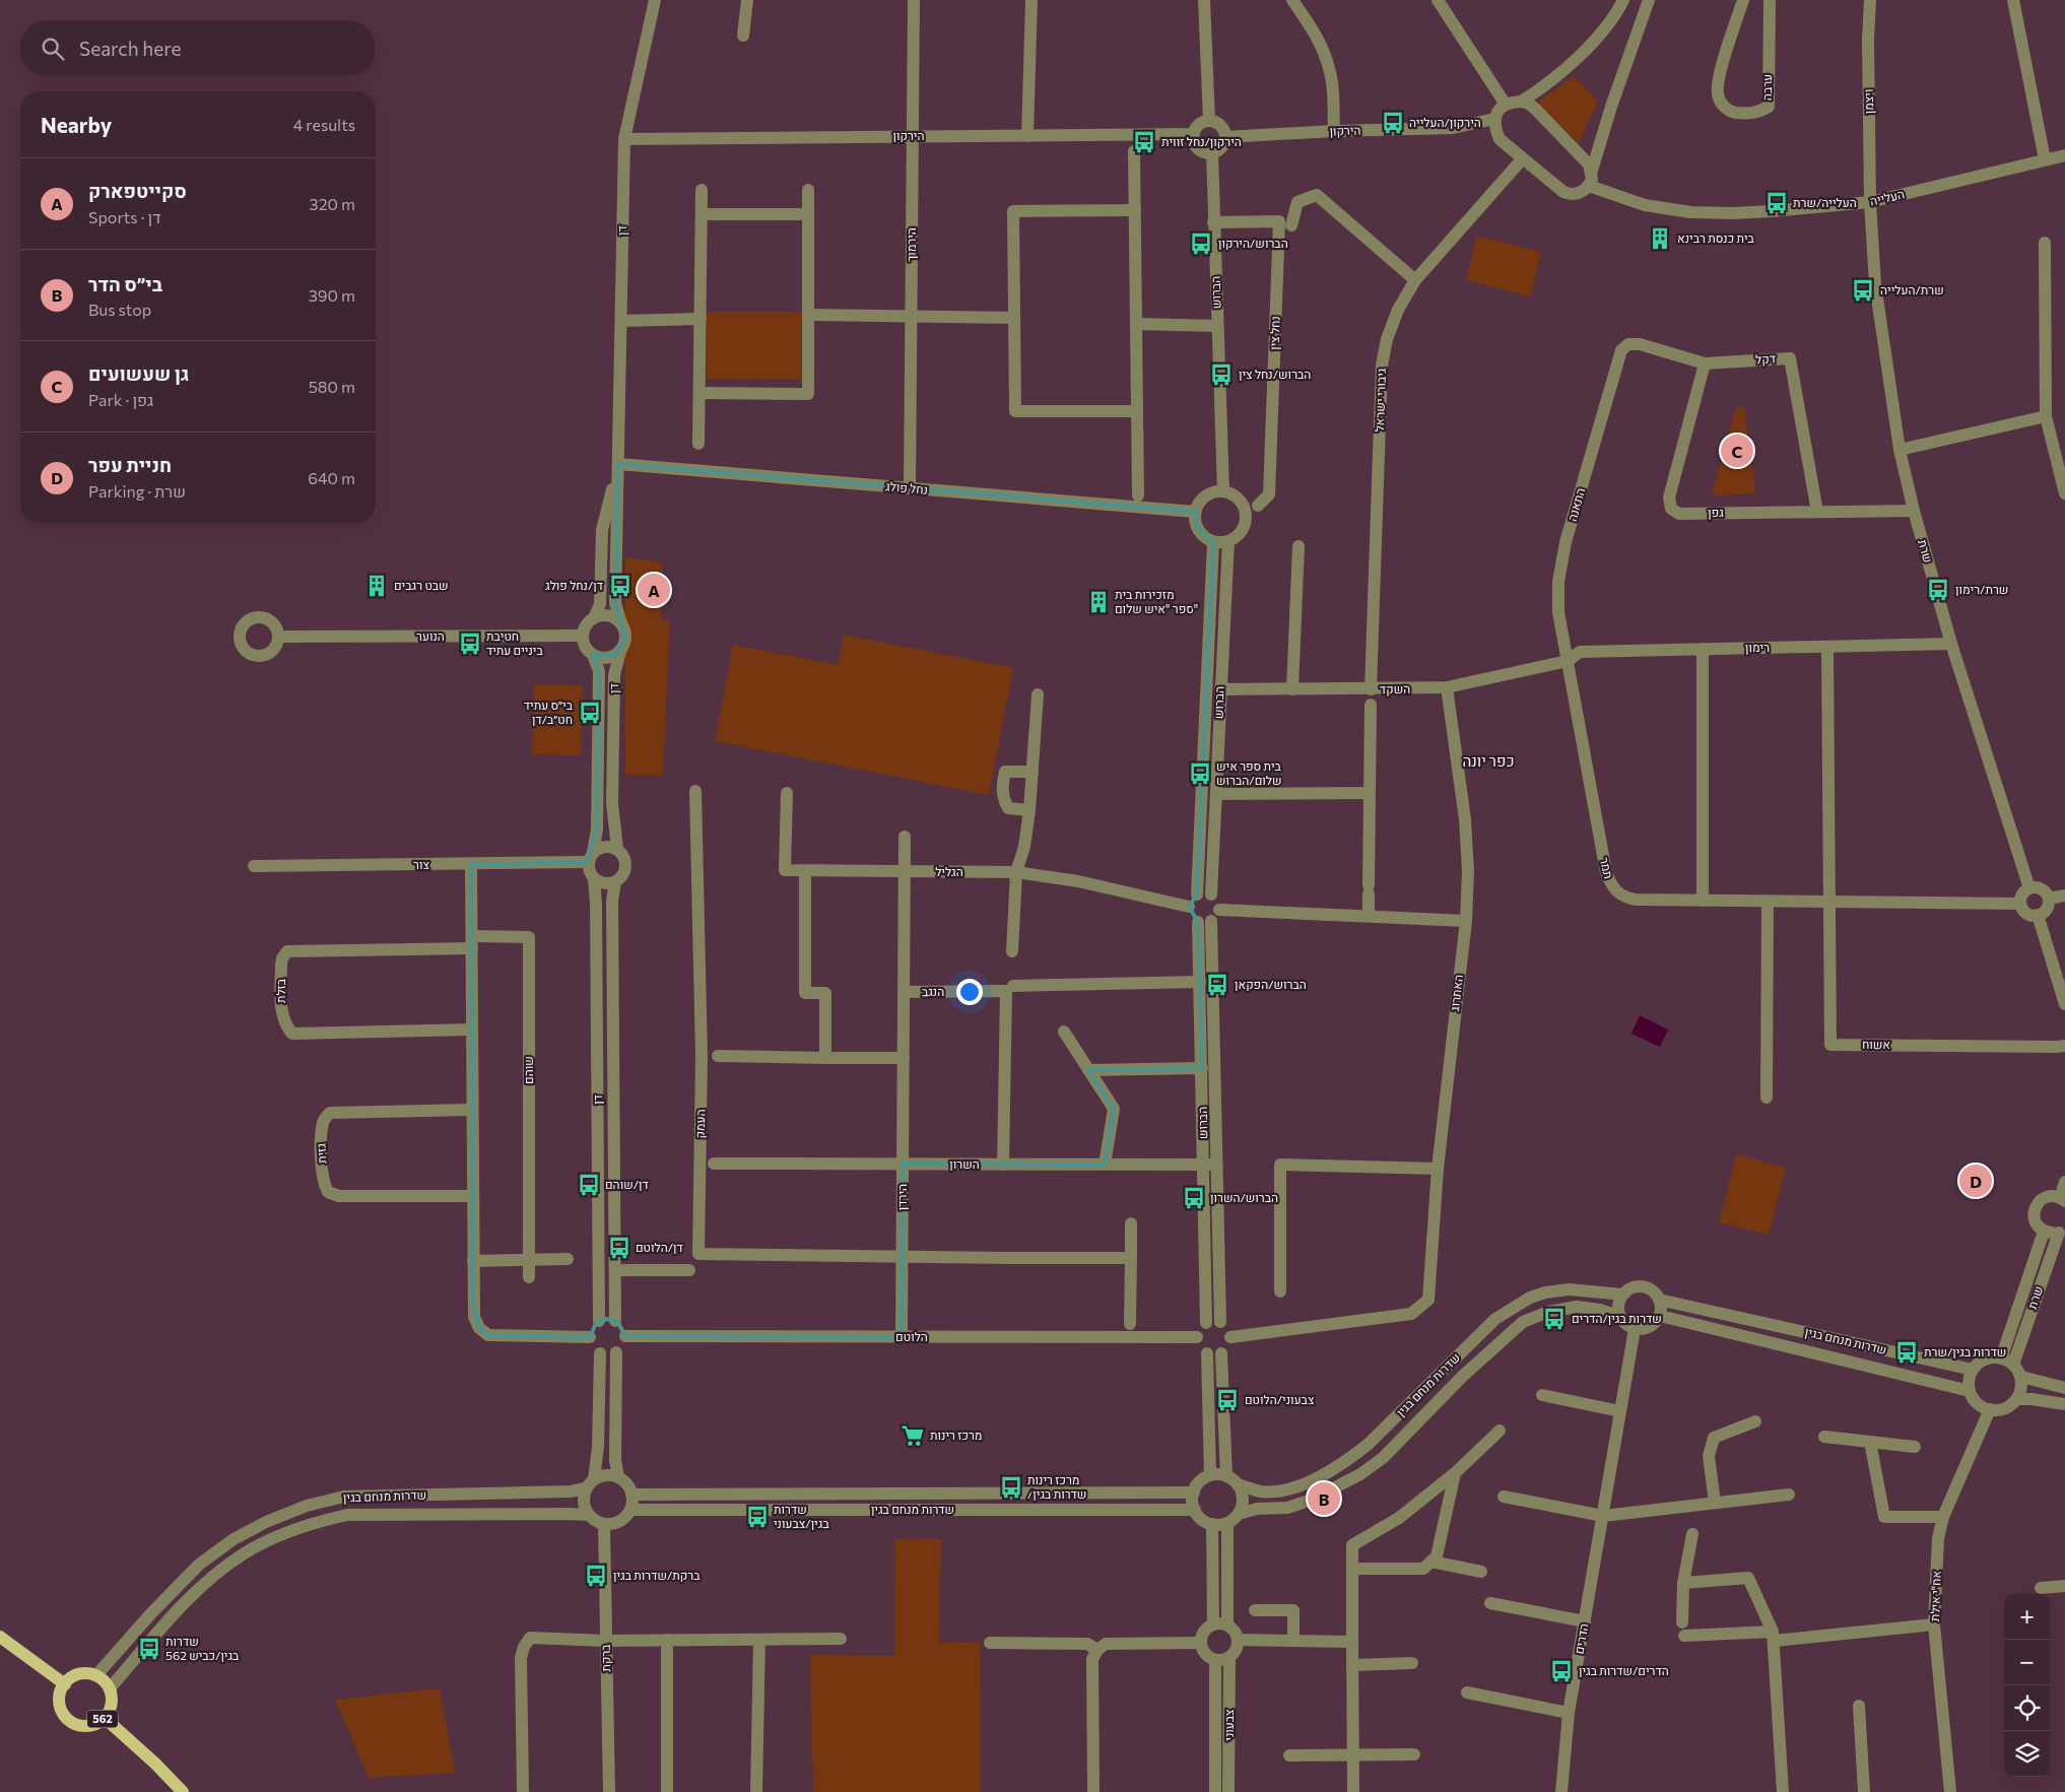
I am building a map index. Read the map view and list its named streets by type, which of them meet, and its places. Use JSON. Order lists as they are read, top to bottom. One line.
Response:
{"streets":{"main road":["562"],"street":["ערבה","ויצמן","הירקון","העלייה","דן","הירמוך","הברוש","נחל צין","דקל","גיבורי ישראל","נחל פולג","התאנה","גפן","שרת","הנוער","רימון","השקד","צור","תמר","הגליל","בזלת","הנגב","האתרוג","אשוח","שוהם","העמק","גזית","השרון","הירדן","הלוטם","שדרות מנחם בגין","אח\"י אילת","הדרים","ברקת","צבעוני"]},"crossings":[["ויצמן","העלייה"],["ויצמן","שרת"],["הירקון","דן"],["הירקון","הירמוך"],["הירקון","הברוש"],["העלייה","שרת"],["דן","נחל פולג"],["דן","הנוער"],["דן","צור"],["דן","הלוטם"],["הירמוך","נחל פולג"],["הברוש","נחל צין"],["הברוש","נחל פולג"],["הברוש","השקד"],["הברוש","הגליל"],["הברוש","האתרוג"],["הברוש","השרון"],["הברוש","הלוטם"],["דקל","התאנה"],["דקל","גפן"],["גיבורי ישראל","השקד"],["התאנה","רימון"],["התאנה","השקד"],["התאנה","תמר"],["גפן","שרת"],["שרת","רימון"],["שרת","תמר"],["שרת","שדרות מנחם בגין"],["שרת","אח\"י אילת"],["רימון","השקד"],["רימון","תמר"],["השקד","תמר"],["השקד","האתרוג"],["תמר","אשוח"],["הגליל","הנגב"],["בזלת","שוהם"],["הנגב","השרון"],["הנגב","הירדן"],["האתרוג","הלוטם"],["העמק","הירדן"],["השרון","הירדן"],["הירדן","הלוטם"],["שדרות מנחם בגין","אח\"י אילת"],["שדרות מנחם בגין","הדרים"],["שדרות מנחם בגין","ברקת"],["שדרות מנחם בגין","562"]],"districts":["כפר יונה"],"places":{"bus stop":["הירקון/העלייה","הירקון/נחל זווית","העלייה/שרת","הברוש/הירקון","שרת/העלייה","הברוש/נחל צין","דן/נחל פולג","שרת/רימון","חטיבת ביניים עתיד","בי״ס עתיד חט״ב/דן","בית ספר איש שלום/הברוש","הברוש/הפקאן","דן/שוהם","הברוש/השרון","דן/הלוטם","שדרות בגין/הדרים","שדרות בגין/שרת","צבעוני/הלוטם","מרכז רינות /שדרות בגין","שדרות בגין/צבעוני","ברקת/שדרות בגין","שדרות בגין/כביש 562","הדרים/שדרות בגין"],"building":["בית כנסת רבינא","שבט רגבים","מזכירות בית ספר \"איש שלום\""],"supermarket":["מרכז רינות"]},"page":{"search":"Search here","heading":["Nearby","4 results"],"list":[{"mark":"A","name":"סקייטפארק","note":"Sports · דן","value":"320 m"},{"mark":"B","name":"בי״ס הדר","note":"Bus stop","value":"390 m"},{"mark":"C","name":"גן שעשועים","note":"Park · גפן","value":"580 m"},{"mark":"D","name":"חניית עפר","note":"Parking · שרת","value":"640 m"}],"pins":["C","A","D","B"],"map_buttons":["+","−"]}}
